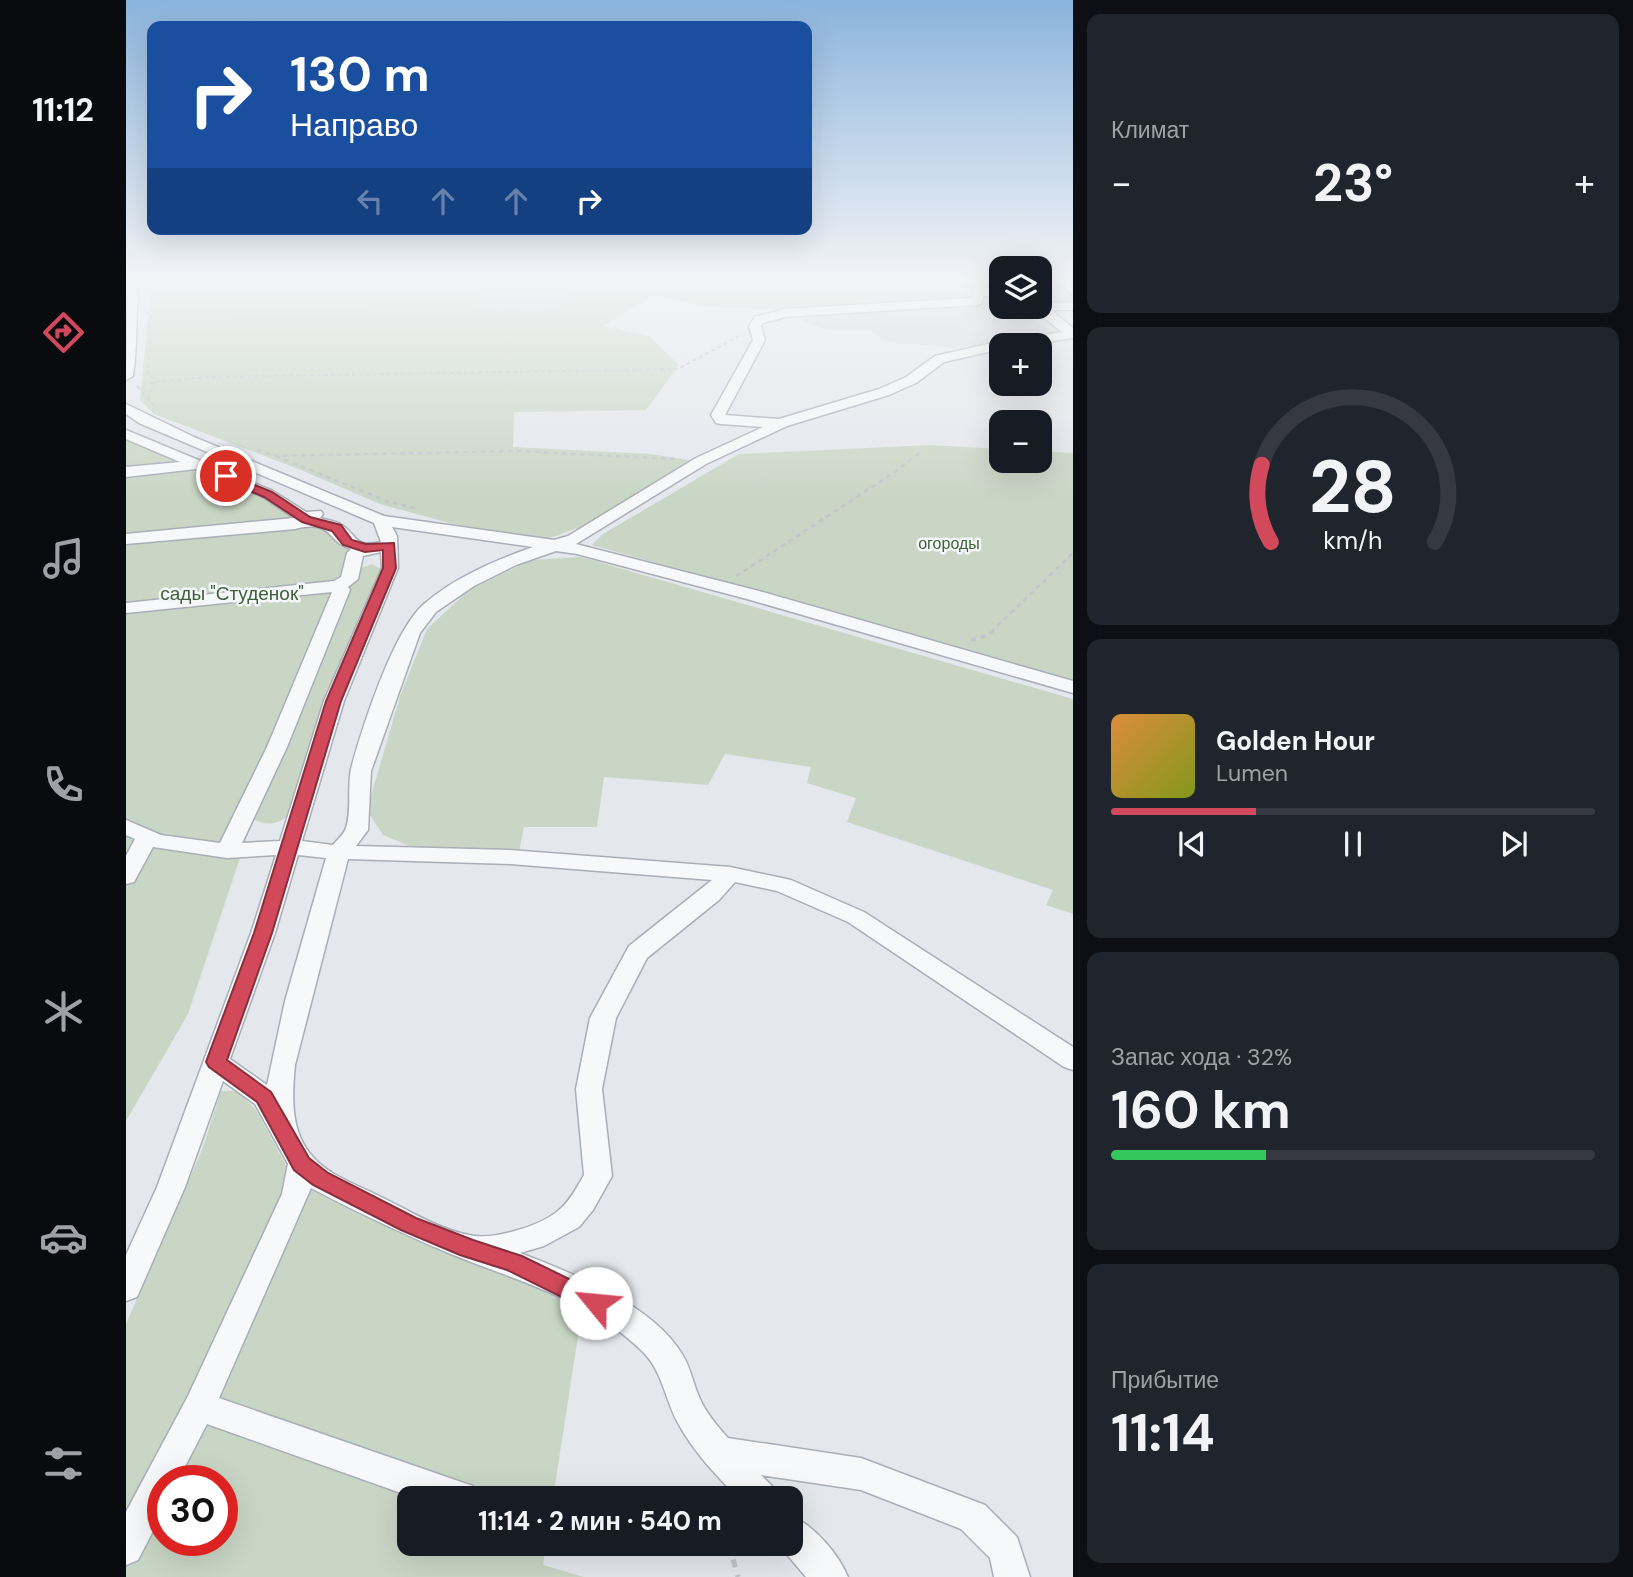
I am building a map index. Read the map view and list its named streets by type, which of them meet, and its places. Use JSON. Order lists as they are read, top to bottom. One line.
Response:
{"parks":["огороды","сады \"Студенок\""],"page":{"tabs":"11:12","tile":["Климат",["Запас хода · 32%","160 km"],["Прибытие","11:14"]],"turn":["130 m","Направо"],"heat":["−","23°","+"],"map_buttons":["+","−"],"song":["Golden Hour","Lumen"],"limit":"30","trip":"11:14 · 2 мин · 540 m","gauge":["28","km/h"]}}
